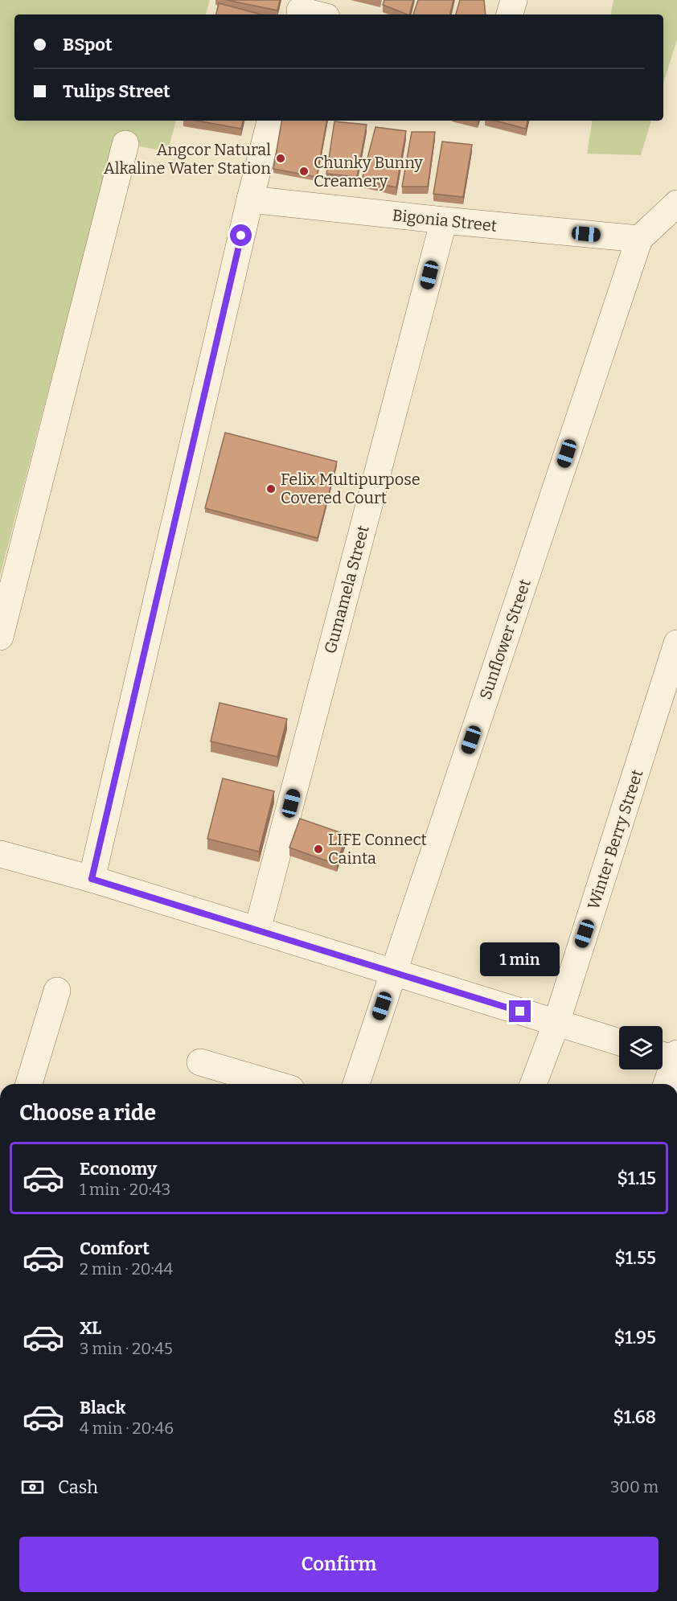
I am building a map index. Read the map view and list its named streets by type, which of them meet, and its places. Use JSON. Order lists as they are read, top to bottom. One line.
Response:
{"streets":{"street":["Bigonia Street","Gumamela Street","Sunflower Street","Winter Berry Street"]},"crossings":[["Bigonia Street","Gumamela Street"],["Bigonia Street","Sunflower Street"]],"places":["Angcor Natural Alkaline Water Station","Chunky Bunny Creamery","Felix Multipurpose Covered Court","LIFE Connect Cainta"],"page":{"banner":["BSpot","Tulips Street"],"bubble":"1 min","heading":"Choose a ride","list":[{"name":"Economy","note":"1 min · 20:43","value":"$1.15"},{"name":"Comfort","note":"2 min · 20:44","value":"$1.55"},{"name":"XL","note":"3 min · 20:45","value":"$1.95"},{"name":"Black","note":"4 min · 20:46","value":"$1.68"}],"pay":["Cash","300 m"],"buttons":"Confirm"}}
